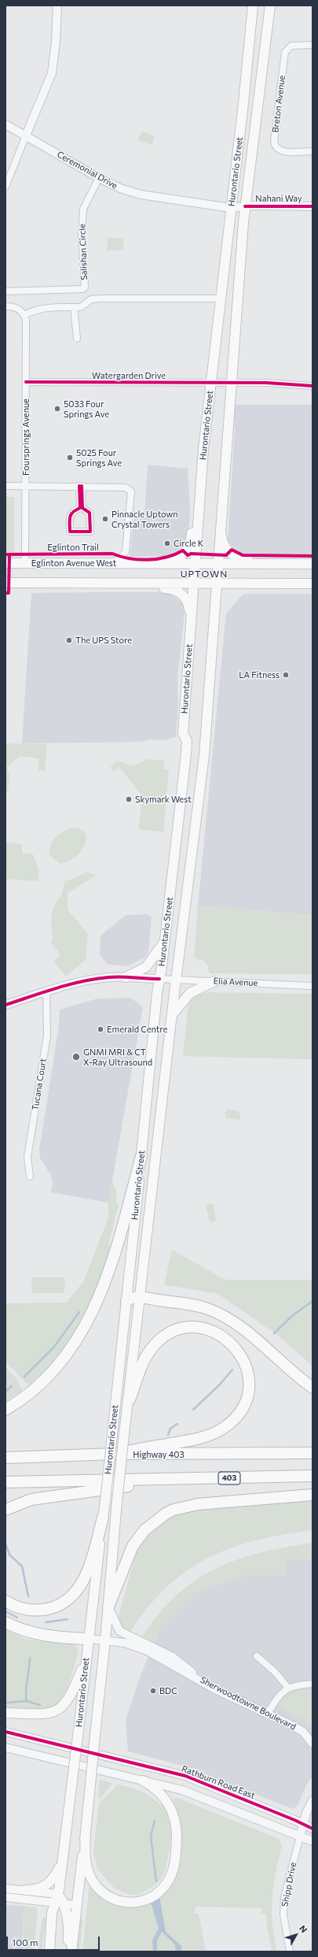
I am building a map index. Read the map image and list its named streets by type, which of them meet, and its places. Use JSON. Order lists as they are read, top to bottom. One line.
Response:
{"streets":{"highway":["Highway 403","403"],"main road":["Hurontario Street","Eglinton Avenue West"],"street":["Breton Avenue","Ceremonial Drive","Nahani Way","Salishan Circle","Watergarden Drive","Foursprings Avenue","Elia Avenue","Tucana Court","Sherwoodtowne Boulevard","Rathburn Road East","Shipp Drive"],"cycle path":["Eglinton Trail"]},"crossings":[["Ceremonial Drive","Hurontario Street"],["Ceremonial Drive","Nahani Way"],["Ceremonial Drive","Salishan Circle"],["Hurontario Street","Nahani Way"],["Hurontario Street","Watergarden Drive"],["Hurontario Street","Eglinton Avenue West"],["Hurontario Street","Elia Avenue"],["Hurontario Street","Sherwoodtowne Boulevard"],["Watergarden Drive","Foursprings Avenue"],["Foursprings Avenue","Eglinton Avenue West"]],"districts":["UPTOWN"],"places":["5033 Four Springs Ave","5025 Four Springs Ave","Pinnacle Uptown Crystal Towers","Circle K","The UPS Store","LA Fitness","Skymark West","Emerald Centre","GNMI MRI & CT X-Ray Ultrasound","BDC"],"scale_bar":"100 m","north":"top right"}
